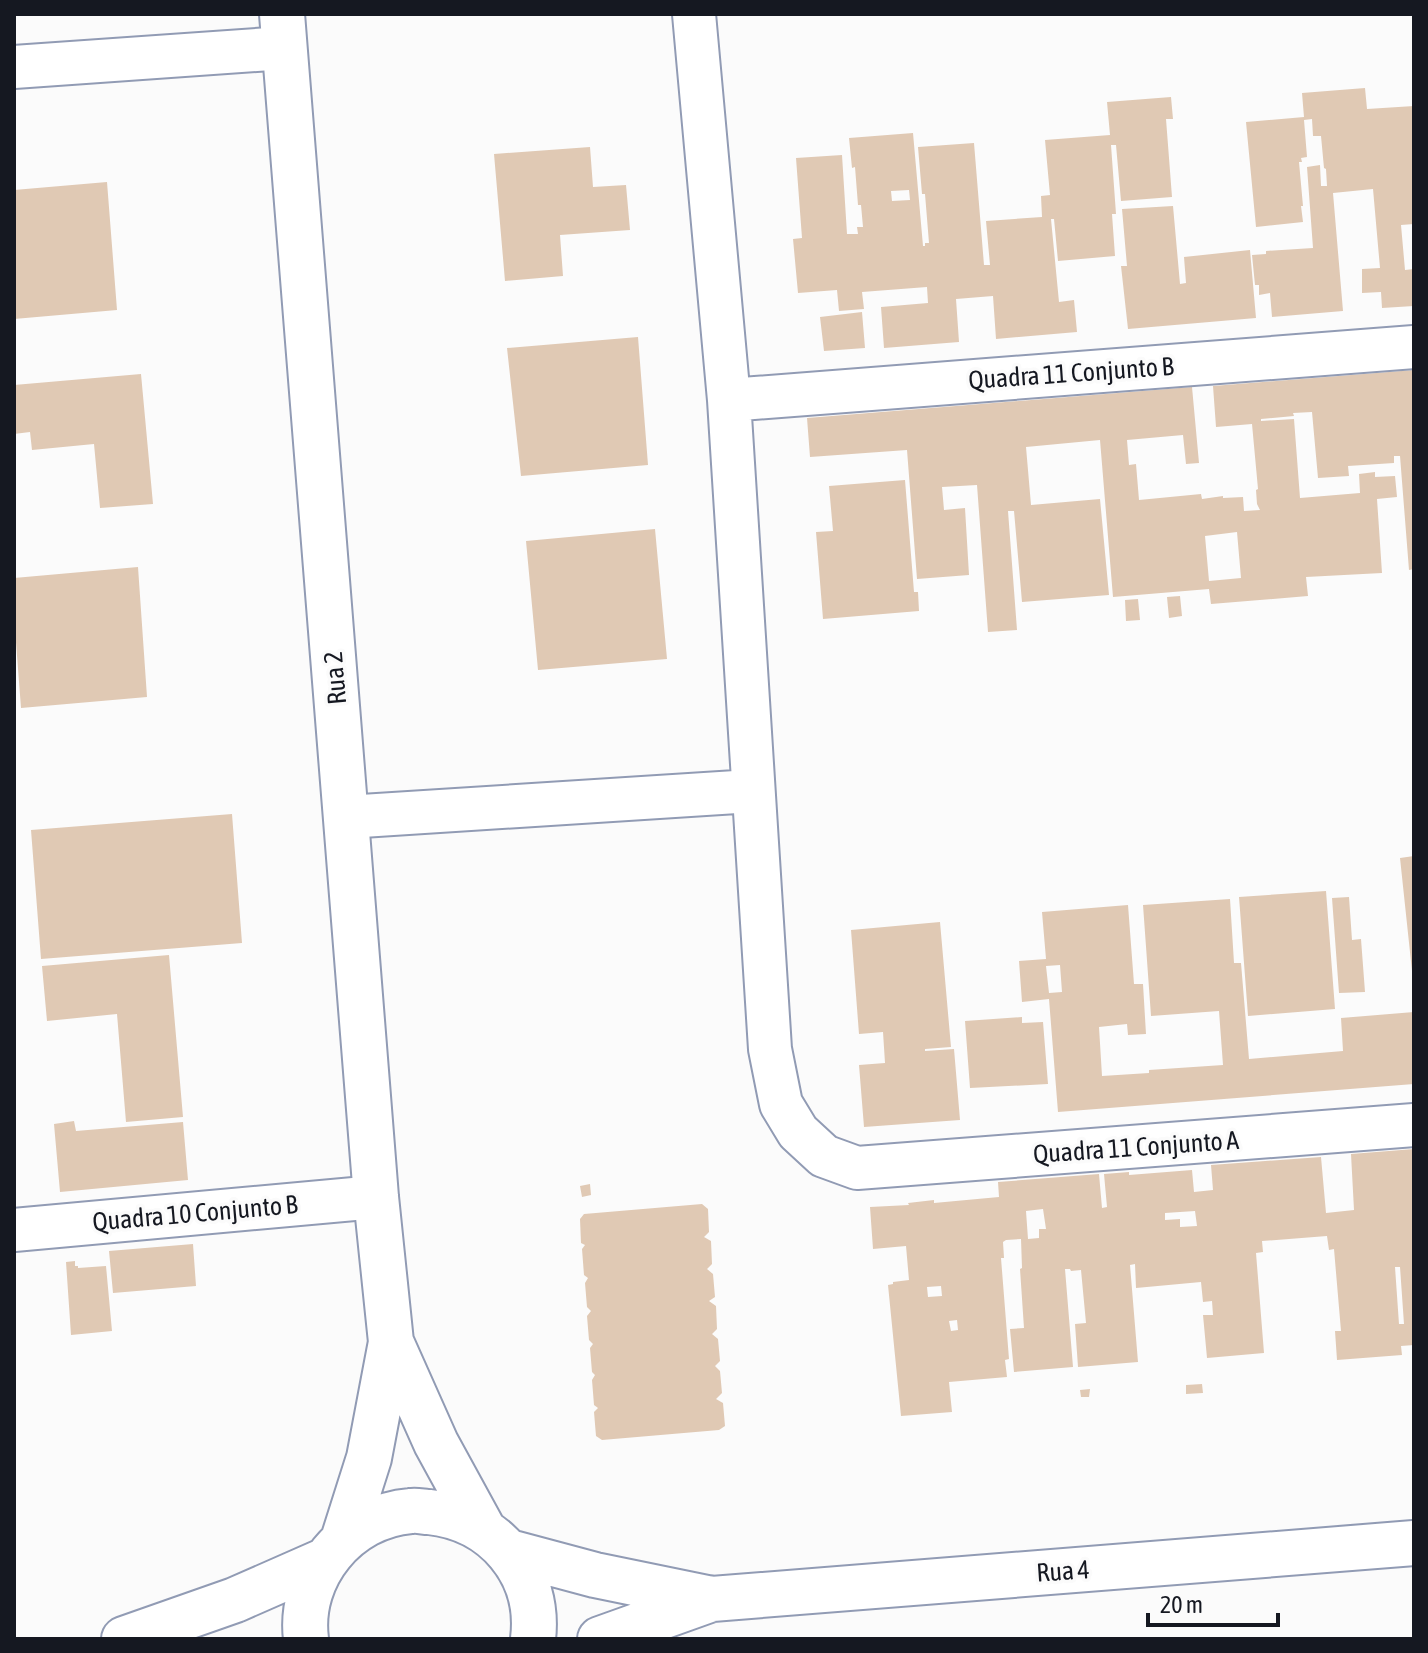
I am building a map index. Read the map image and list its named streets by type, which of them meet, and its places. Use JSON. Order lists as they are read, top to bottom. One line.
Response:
{"streets":{"street":["Quadra 11 Conjunto B","Rua 2","Quadra 11 Conjunto A","Quadra 10 Conjunto B","Rua 4"]},"crossings":[["Rua 2","Quadra 10 Conjunto B"]],"scale_bar":"20 m"}
